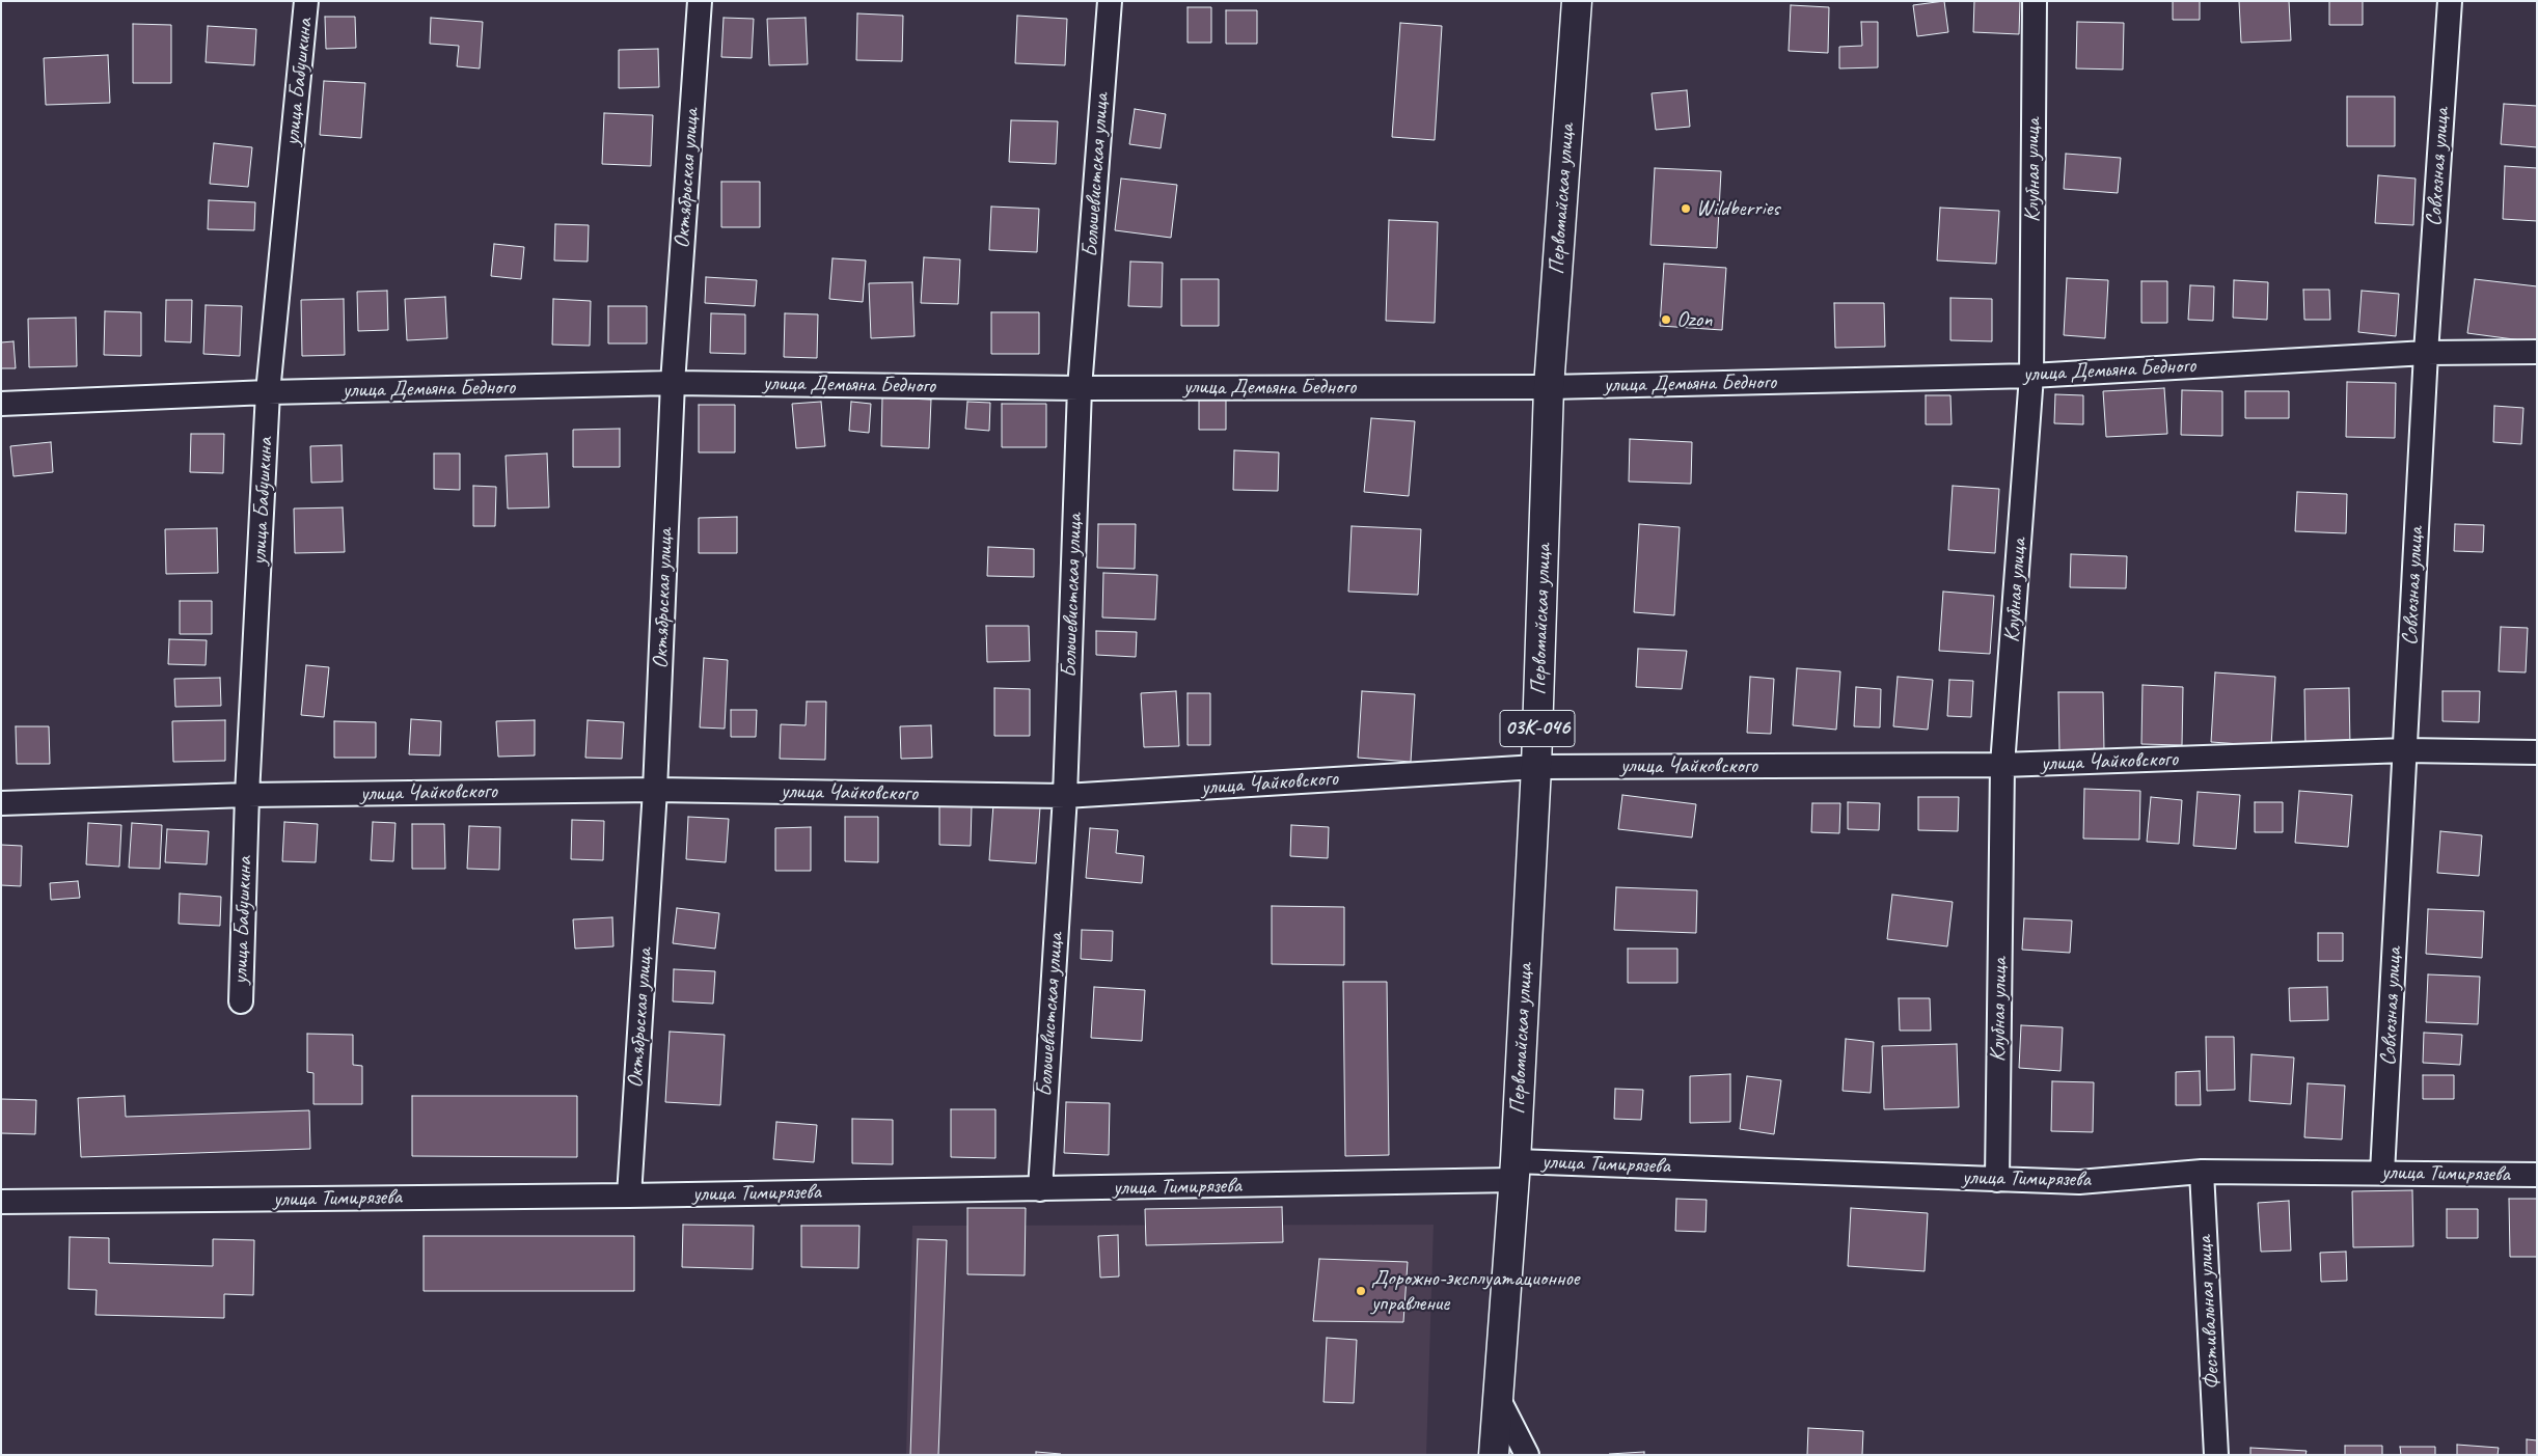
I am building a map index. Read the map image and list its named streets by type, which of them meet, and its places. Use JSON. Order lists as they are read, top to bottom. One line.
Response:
{"streets":{"main road":["Первомайская улица","03К-046"],"street":["улица Бабушкина","Совхозная улица","Клубная улица","Большевистская улица","Октябрьская улица","улица Демьяна Бедного","улица Чайковского","улица Тимирязева","Фестивальная улица"]},"crossings":[["улица Бабушкина","улица Демьяна Бедного"],["улица Бабушкина","улица Чайковского"],["Совхозная улица","улица Демьяна Бедного"],["Совхозная улица","улица Чайковского"],["Совхозная улица","улица Тимирязева"],["Клубная улица","улица Демьяна Бедного"],["Клубная улица","улица Чайковского"],["Клубная улица","улица Тимирязева"],["Большевистская улица","улица Демьяна Бедного"],["Большевистская улица","улица Чайковского"],["Большевистская улица","улица Тимирязева"],["Октябрьская улица","улица Демьяна Бедного"],["Октябрьская улица","улица Чайковского"],["Октябрьская улица","улица Тимирязева"],["Первомайская улица","улица Демьяна Бедного"],["Первомайская улица","улица Чайковского"],["Первомайская улица","улица Тимирязева"],["улица Тимирязева","Фестивальная улица"]],"places":["Wildberries","Ozon","Дорожно-эксплуатационное управление"]}
